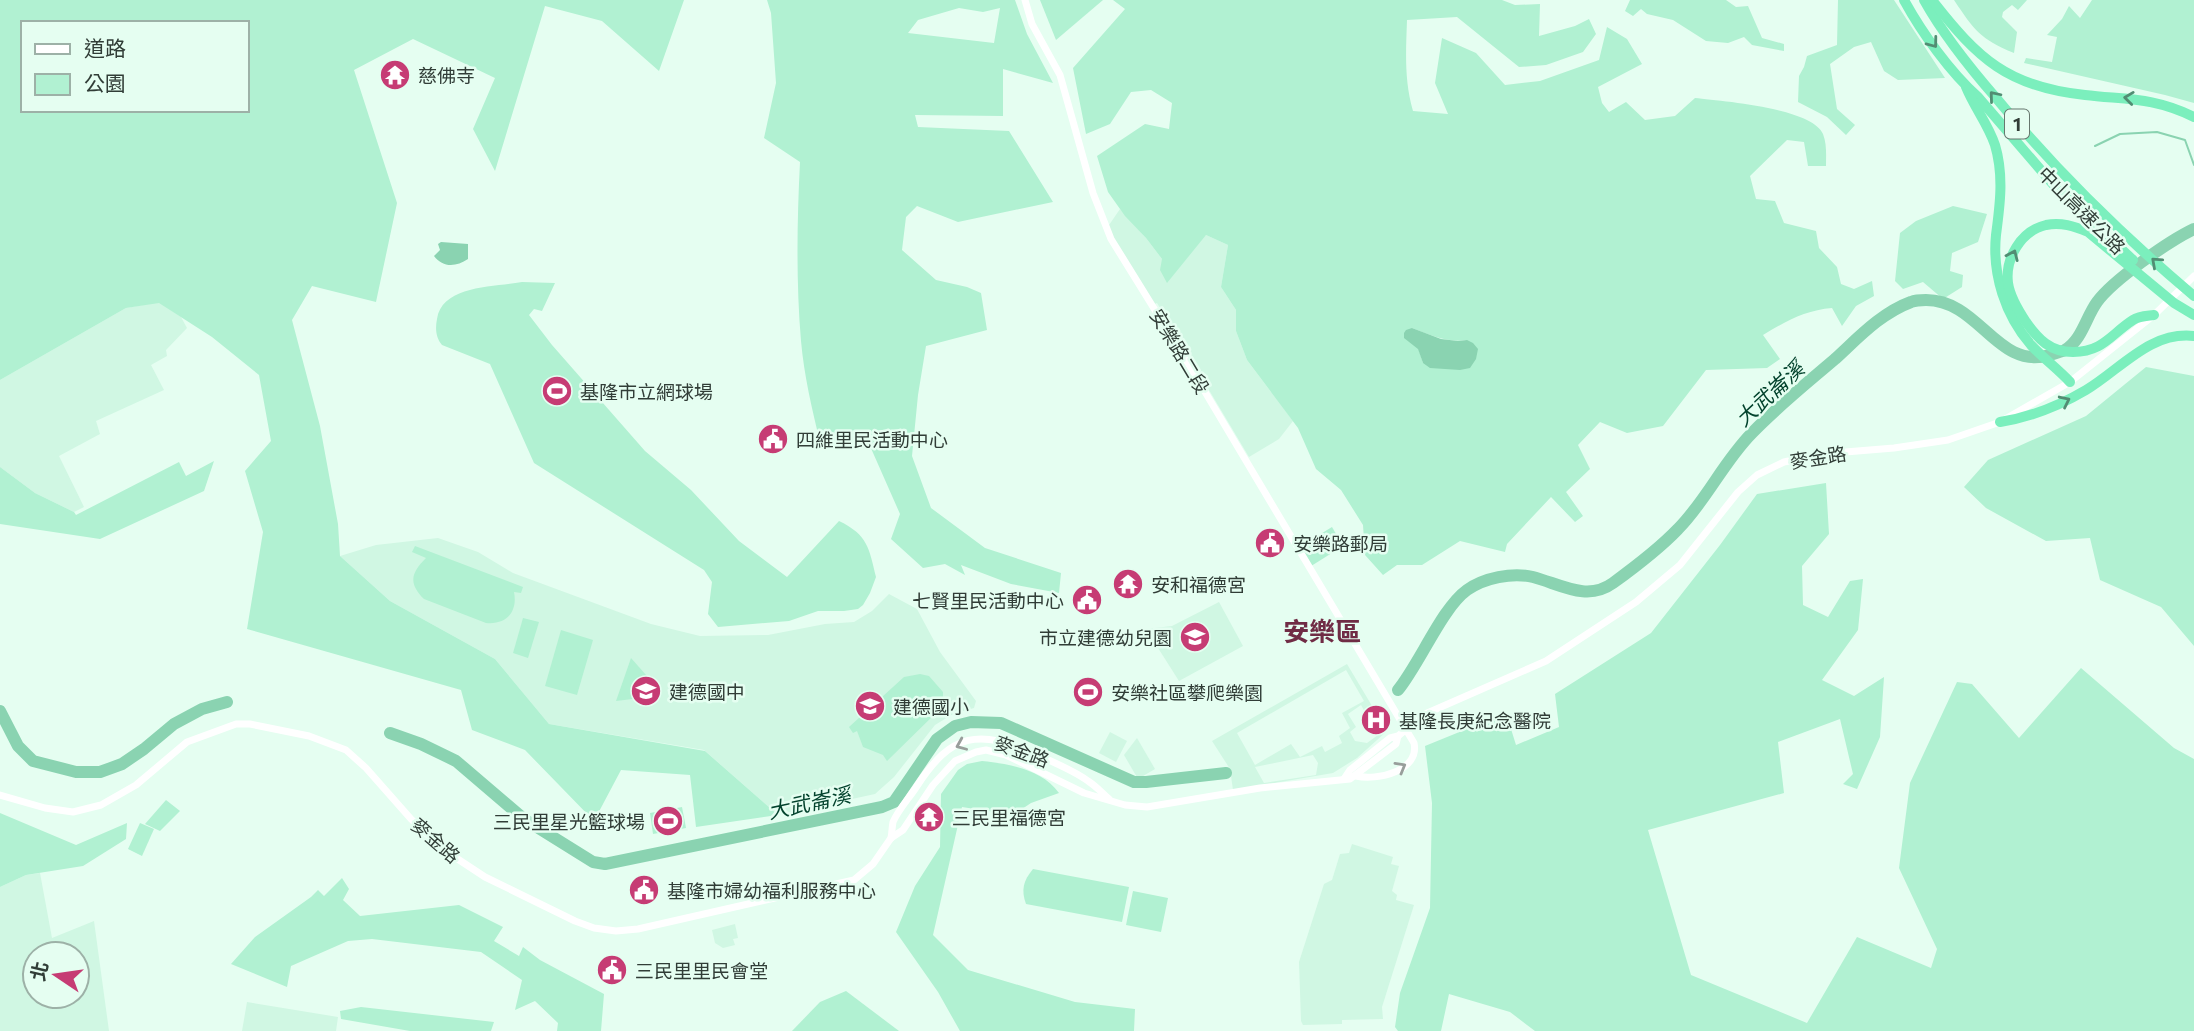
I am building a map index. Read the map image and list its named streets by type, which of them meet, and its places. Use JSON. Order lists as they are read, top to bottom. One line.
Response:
{"streets":{"highway":["1","中山高速公路"],"street":["安樂路二段","麥金路"]},"crossings":[["安樂路二段","麥金路"]],"districts":["安樂區"],"water":["大武崙溪"],"places":{"temple":["慈佛寺","安和福德宮","三民里福德宮"],"sports":["基隆市立網球場","安樂社區攀爬樂園","三民里星光籃球場"],"public building":["四維里民活動中心","安樂路郵局","七賢里民活動中心","基隆市婦幼福利服務中心","三民里里民會堂"],"school or university":["市立建德幼兒園","建德國中","建德國小"],"hospital":["基隆長庚紀念醫院"]},"legend":["道路","公園"],"north":"left"}
